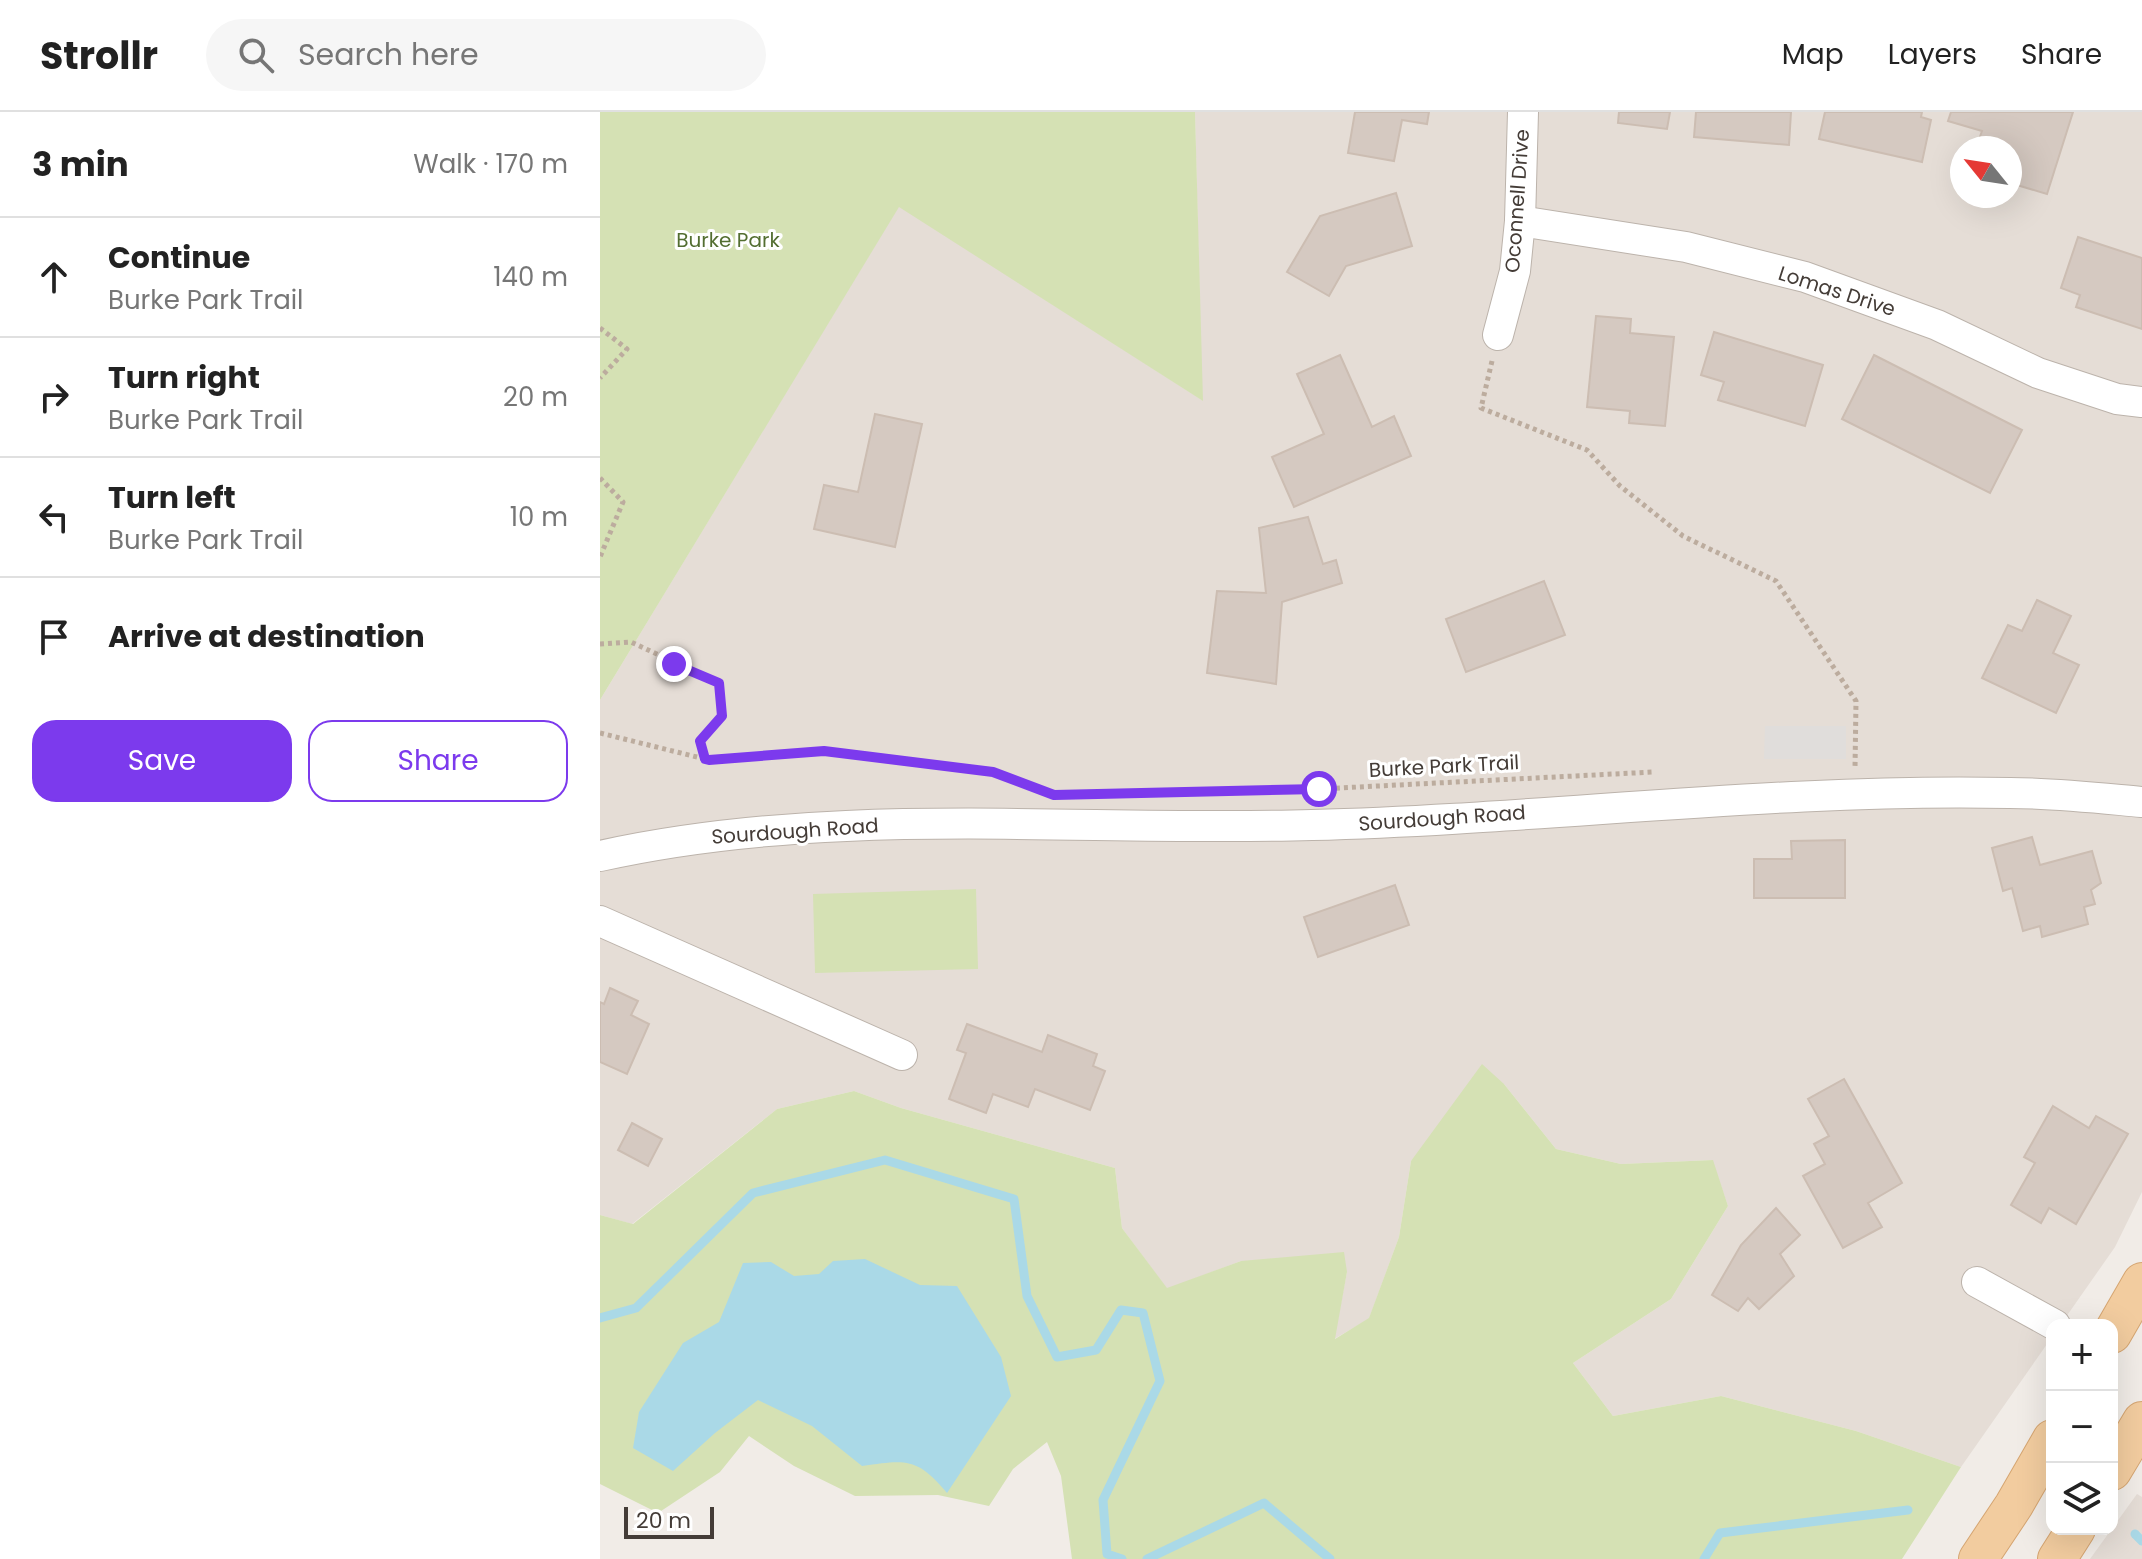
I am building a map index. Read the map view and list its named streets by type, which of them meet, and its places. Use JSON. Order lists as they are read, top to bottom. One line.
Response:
{"streets":{"street":["Oconnell Drive","Lomas Drive","Sourdough Road"],"path":["Burke Park Trail"]},"crossings":[["Oconnell Drive","Lomas Drive"]],"parks":["Burke Park"],"scale_bar":"20 m","north":"top left","page":{"header":"Strollr","search":"Search here","nav":["Map","Layers","Share"],"heading":["3 min","Walk · 170 m"],"list":[["Continue","Burke Park Trail","140 m"],["Turn right","Burke Park Trail","20 m"],["Turn left","Burke Park Trail","10 m"],"Arrive at destination"],"buttons":["Save","Share"],"map_buttons":["+","−"],"scale":"20 m"}}
